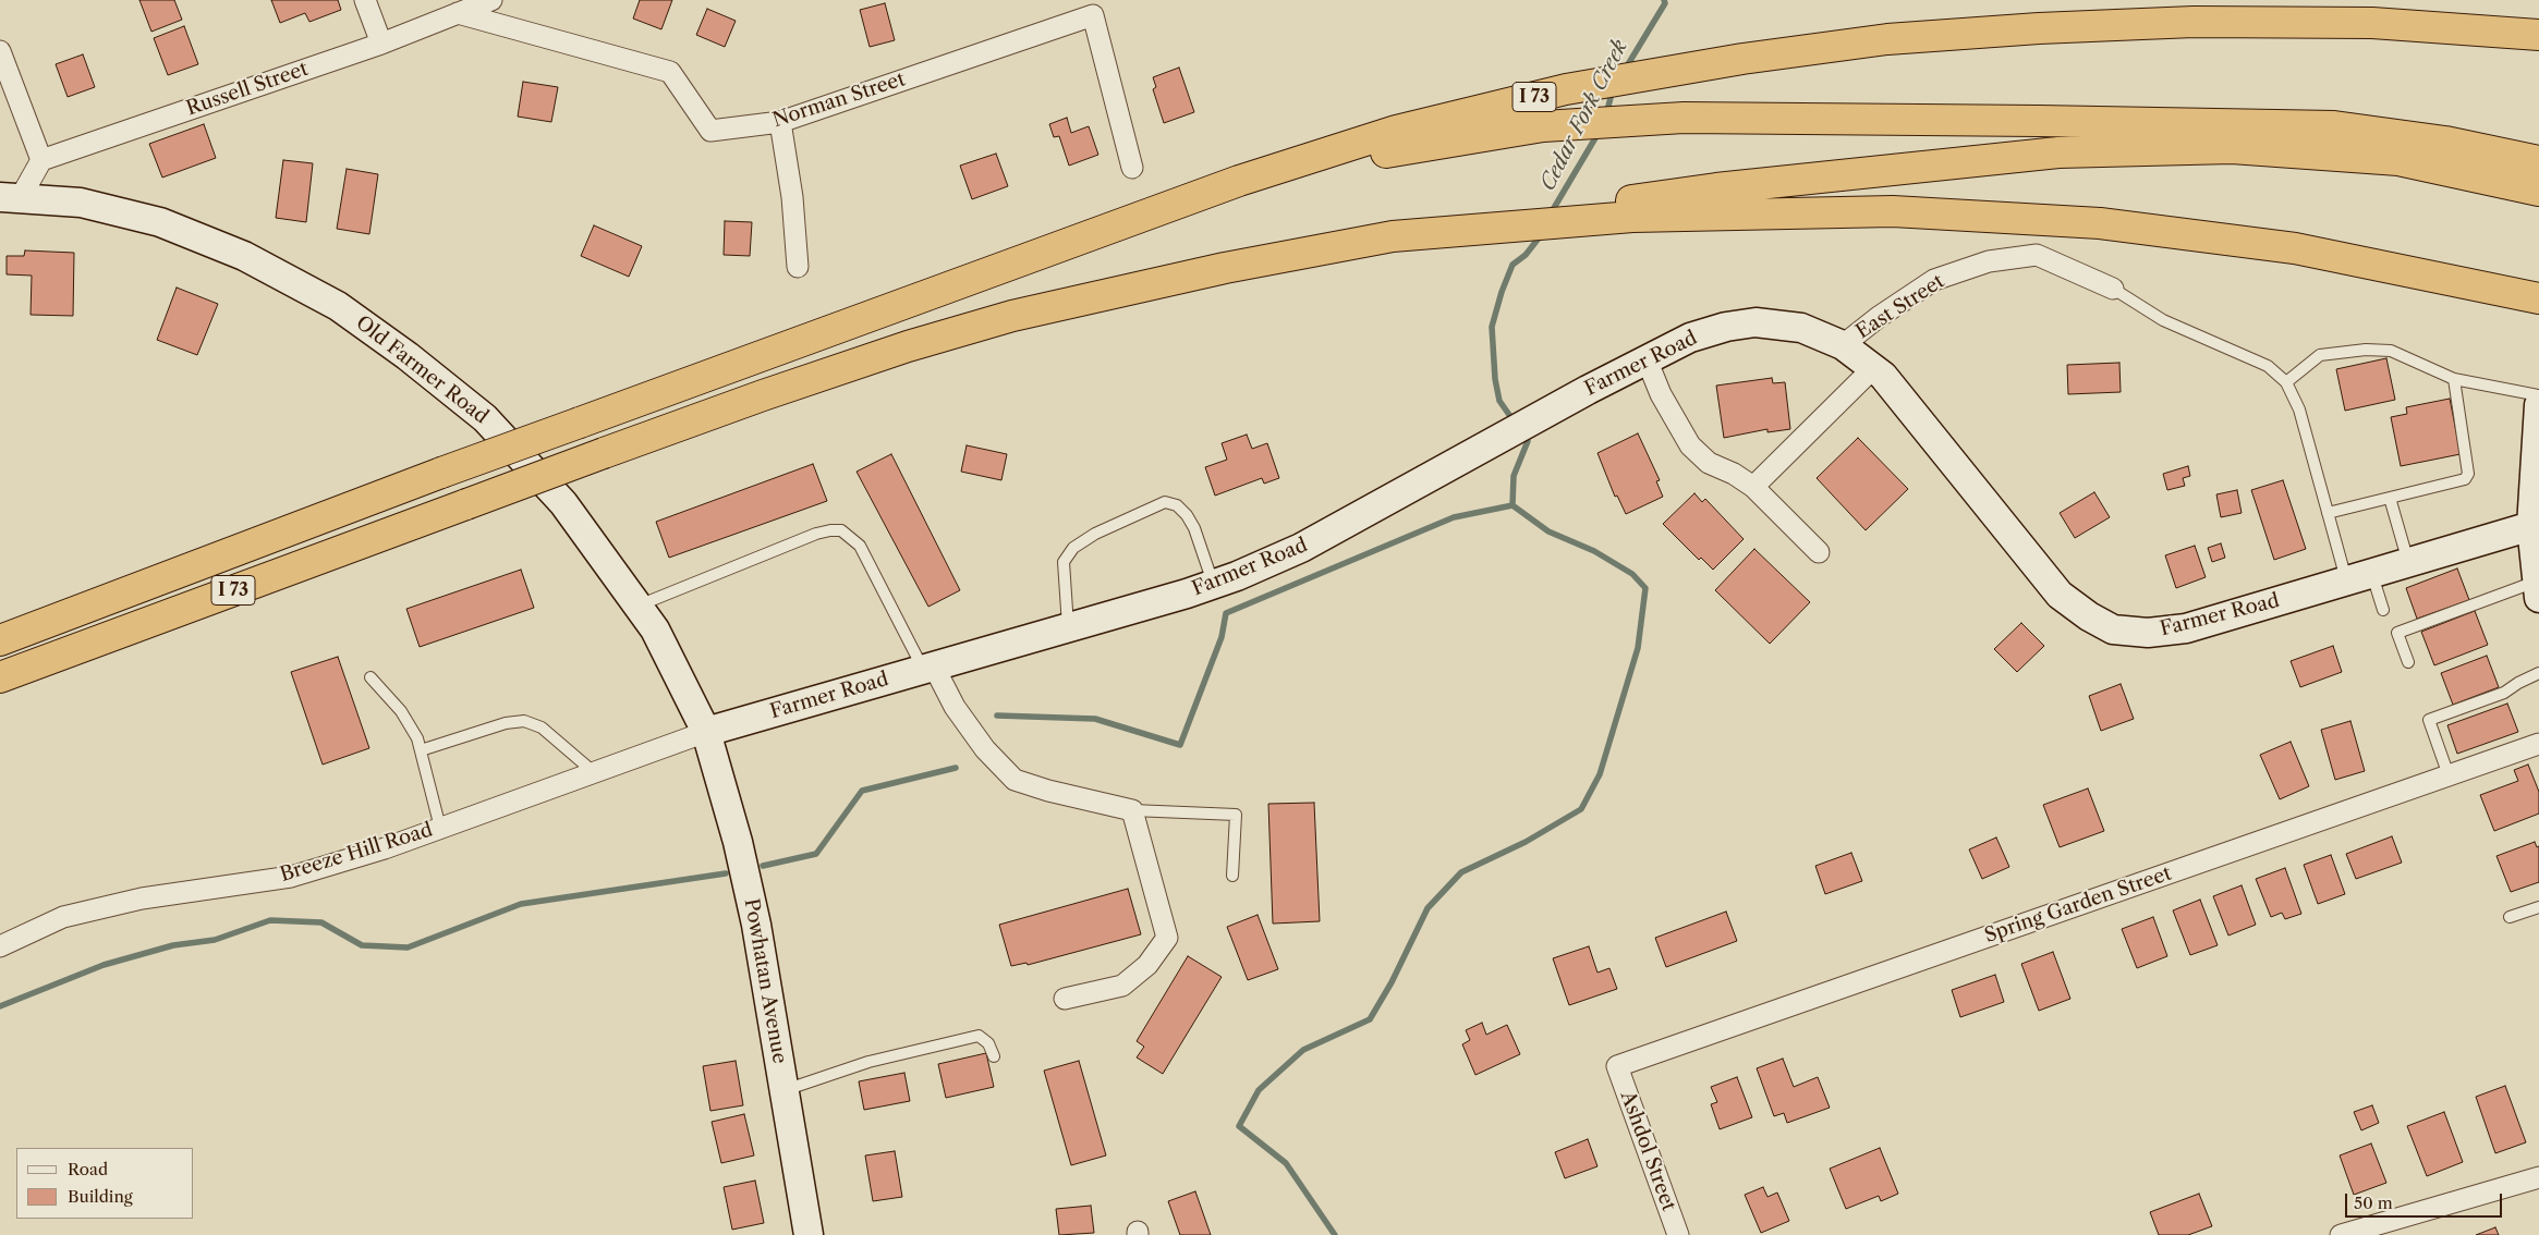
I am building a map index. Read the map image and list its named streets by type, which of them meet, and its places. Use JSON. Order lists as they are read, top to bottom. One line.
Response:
{"streets":{"highway":["I 73"],"street":["Russell Street","Norman Street","East Street","Farmer Road","Old Farmer Road","Breeze Hill Road","Spring Garden Street","Powhatan Avenue","Ashdol Street"]},"crossings":[["Russell Street","Norman Street"],["East Street","Farmer Road"],["Farmer Road","Old Farmer Road"],["Farmer Road","Breeze Hill Road"],["Farmer Road","Powhatan Avenue"],["Old Farmer Road","Breeze Hill Road"],["Old Farmer Road","Powhatan Avenue"],["Breeze Hill Road","Powhatan Avenue"],["Spring Garden Street","Ashdol Street"]],"water":["Cedar Fork Creek"],"legend":["Road","Building"],"scale_bar":"50 m"}
